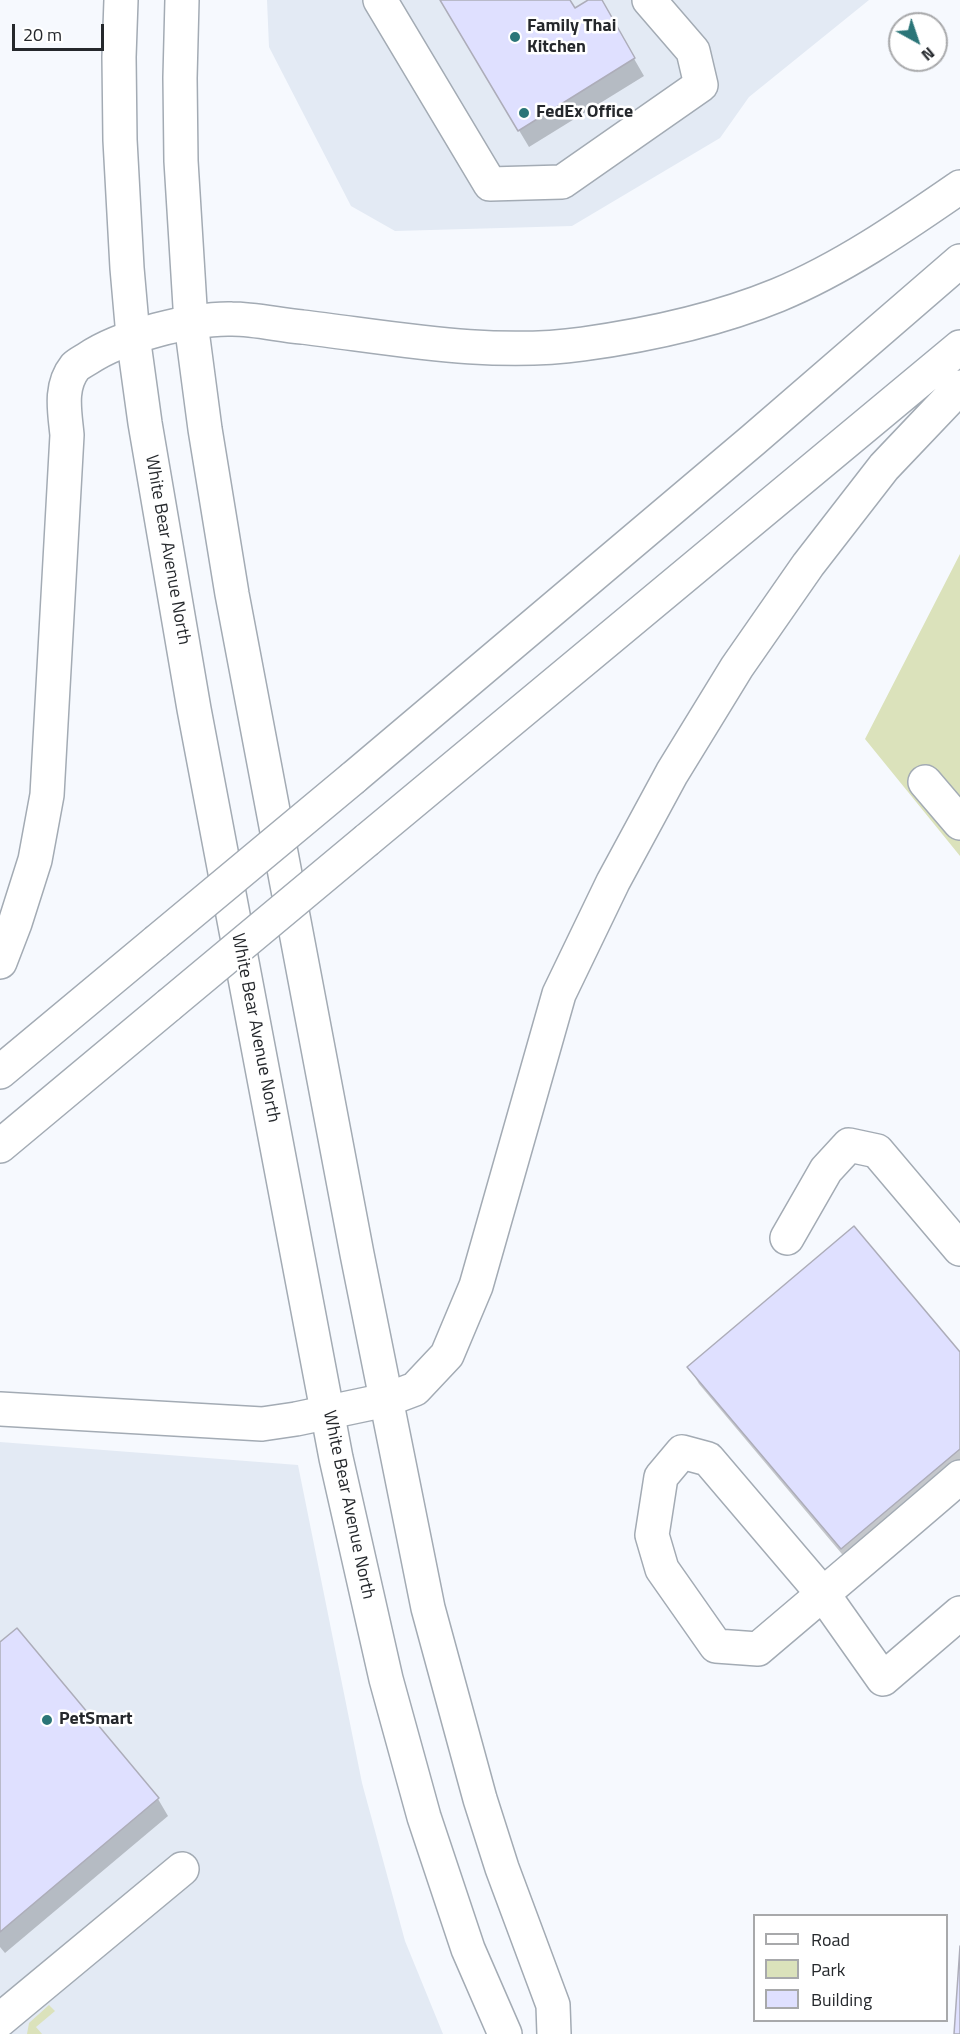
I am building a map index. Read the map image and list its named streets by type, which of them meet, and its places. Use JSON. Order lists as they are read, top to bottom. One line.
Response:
{"streets":{"main road":["White Bear Avenue North"]},"places":["Family Thai Kitchen","FedEx Office","PetSmart"],"legend":["Road","Park","Building"],"scale_bar":"20 m","north":"bottom right"}
